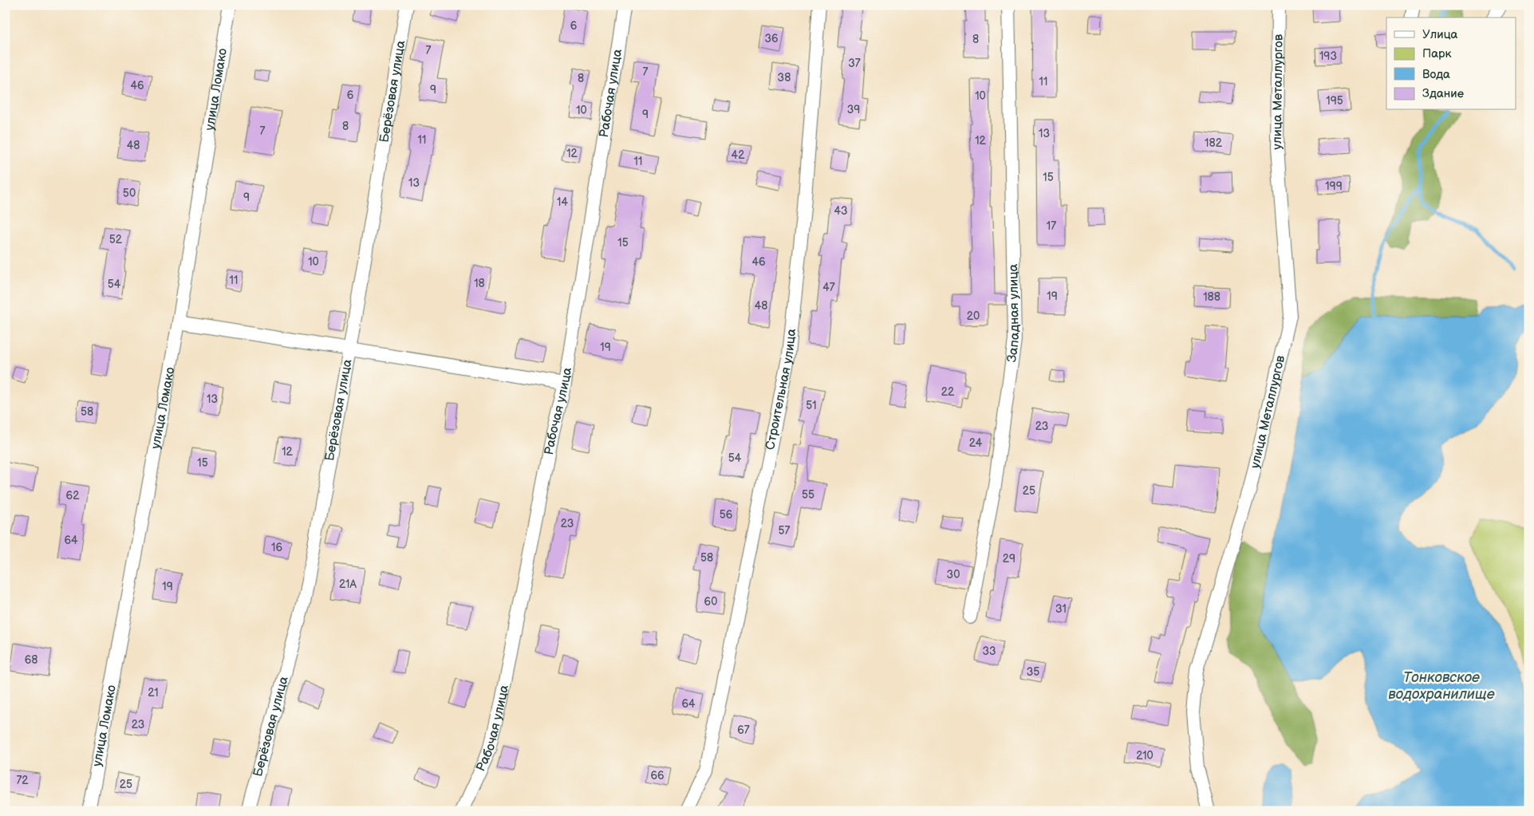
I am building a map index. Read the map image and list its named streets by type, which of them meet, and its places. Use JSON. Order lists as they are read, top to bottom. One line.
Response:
{"streets":{"street":["улица Ломако","Берёзовая улица","улица Металлургов","Рабочая улица","Западная улица","Строительная улица"]},"water":["Тонковское водохранилище"],"house_numbers":["6","36","8","7","193","37","7","38","8","11","46","9","6","10","195","39","10","9","8","7","13","11","12","182","48","12","42","11","15","13","199","50","9","14","43","17","52","15","10","46","11","18","54","47","19","188","48","20","19","22","13","51","58","23","24","12","54","15","25","55","62","56","23","57","64","16","58","29","30","21А","19","60","31","33","68","35","21","64","23","67","210","66","72","25"],"legend":["Улица","Парк","Вода","Здание"]}
